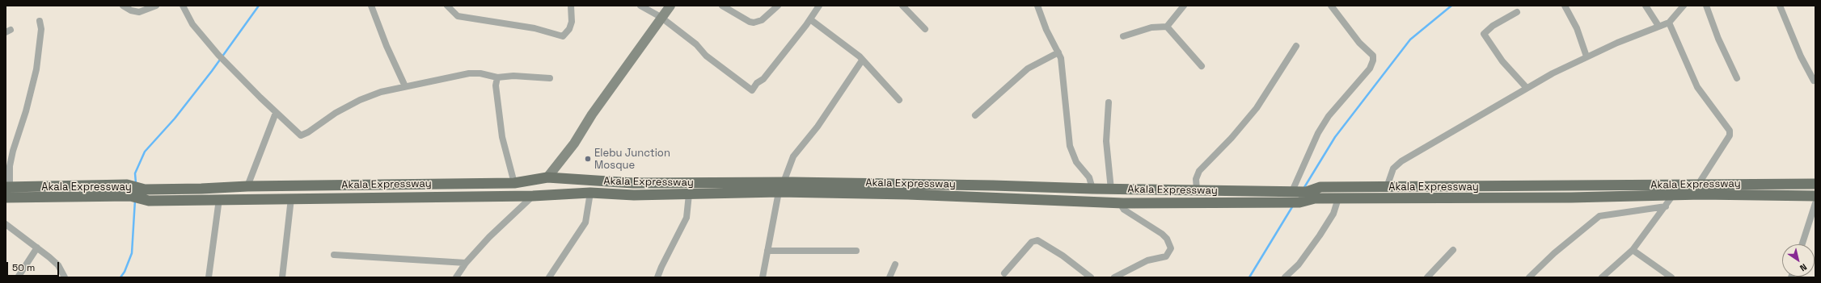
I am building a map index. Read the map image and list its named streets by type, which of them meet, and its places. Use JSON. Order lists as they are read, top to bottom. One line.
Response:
{"streets":{"main road":["Akala Expressway"]},"places":["Elebu Junction Mosque"],"scale_bar":"50 m","north":"bottom right"}
